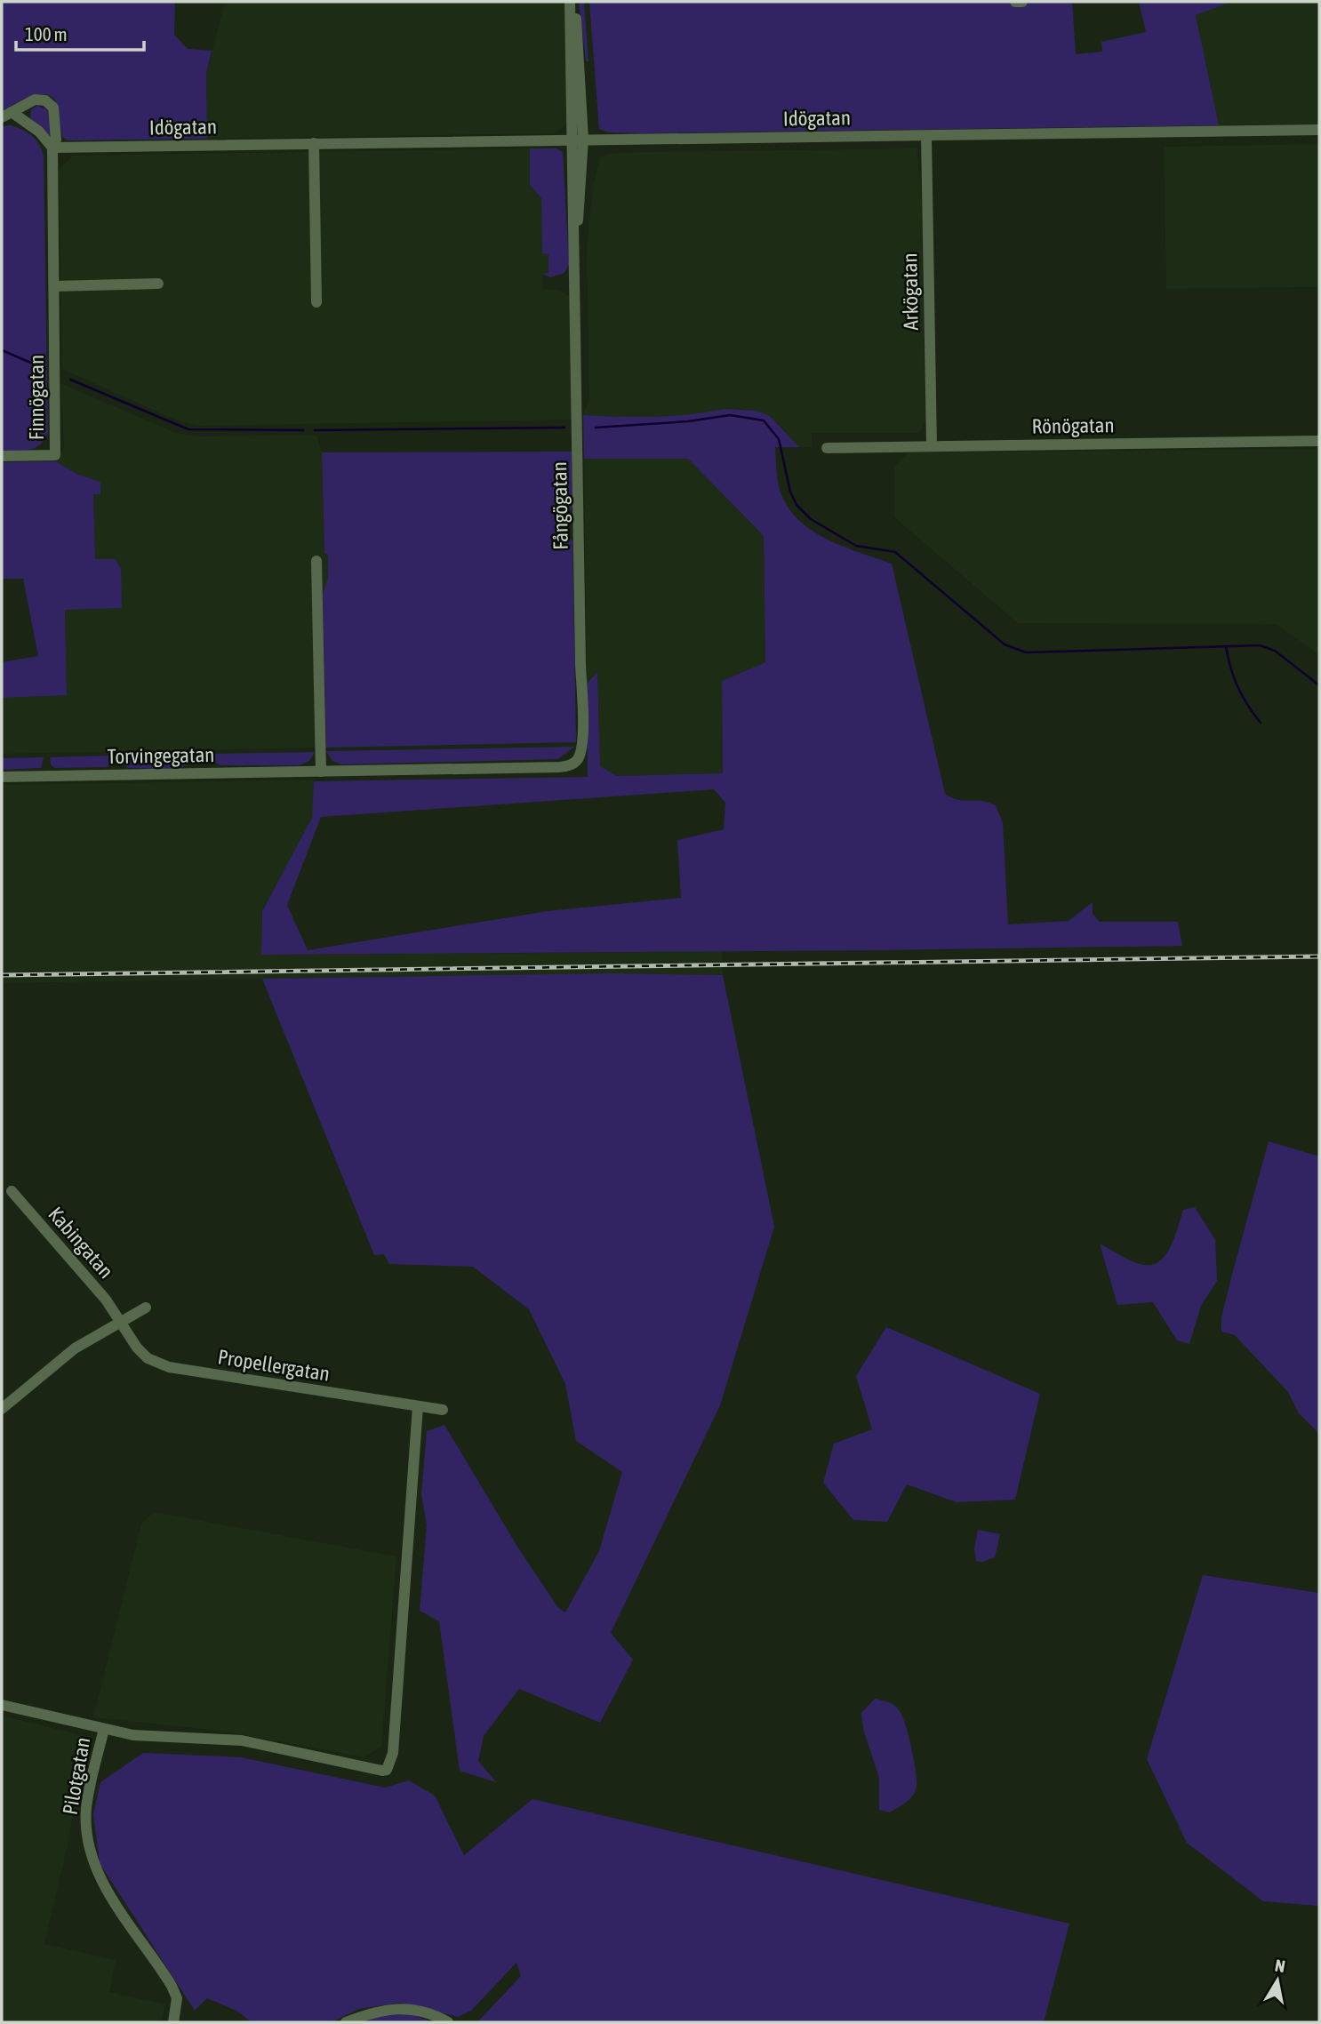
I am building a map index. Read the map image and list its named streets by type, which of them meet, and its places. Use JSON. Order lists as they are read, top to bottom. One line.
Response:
{"streets":{"street":["Idögatan","Arkögatan","Finnögatan","Rönögatan","Fångögatan","Torvingegatan","Kabingatan","Propellergatan","Pilotgatan"]},"crossings":[["Idögatan","Arkögatan"],["Idögatan","Finnögatan"],["Idögatan","Fångögatan"],["Arkögatan","Rönögatan"],["Fångögatan","Torvingegatan"],["Kabingatan","Propellergatan"]],"scale_bar":"100 m","north":"top"}
